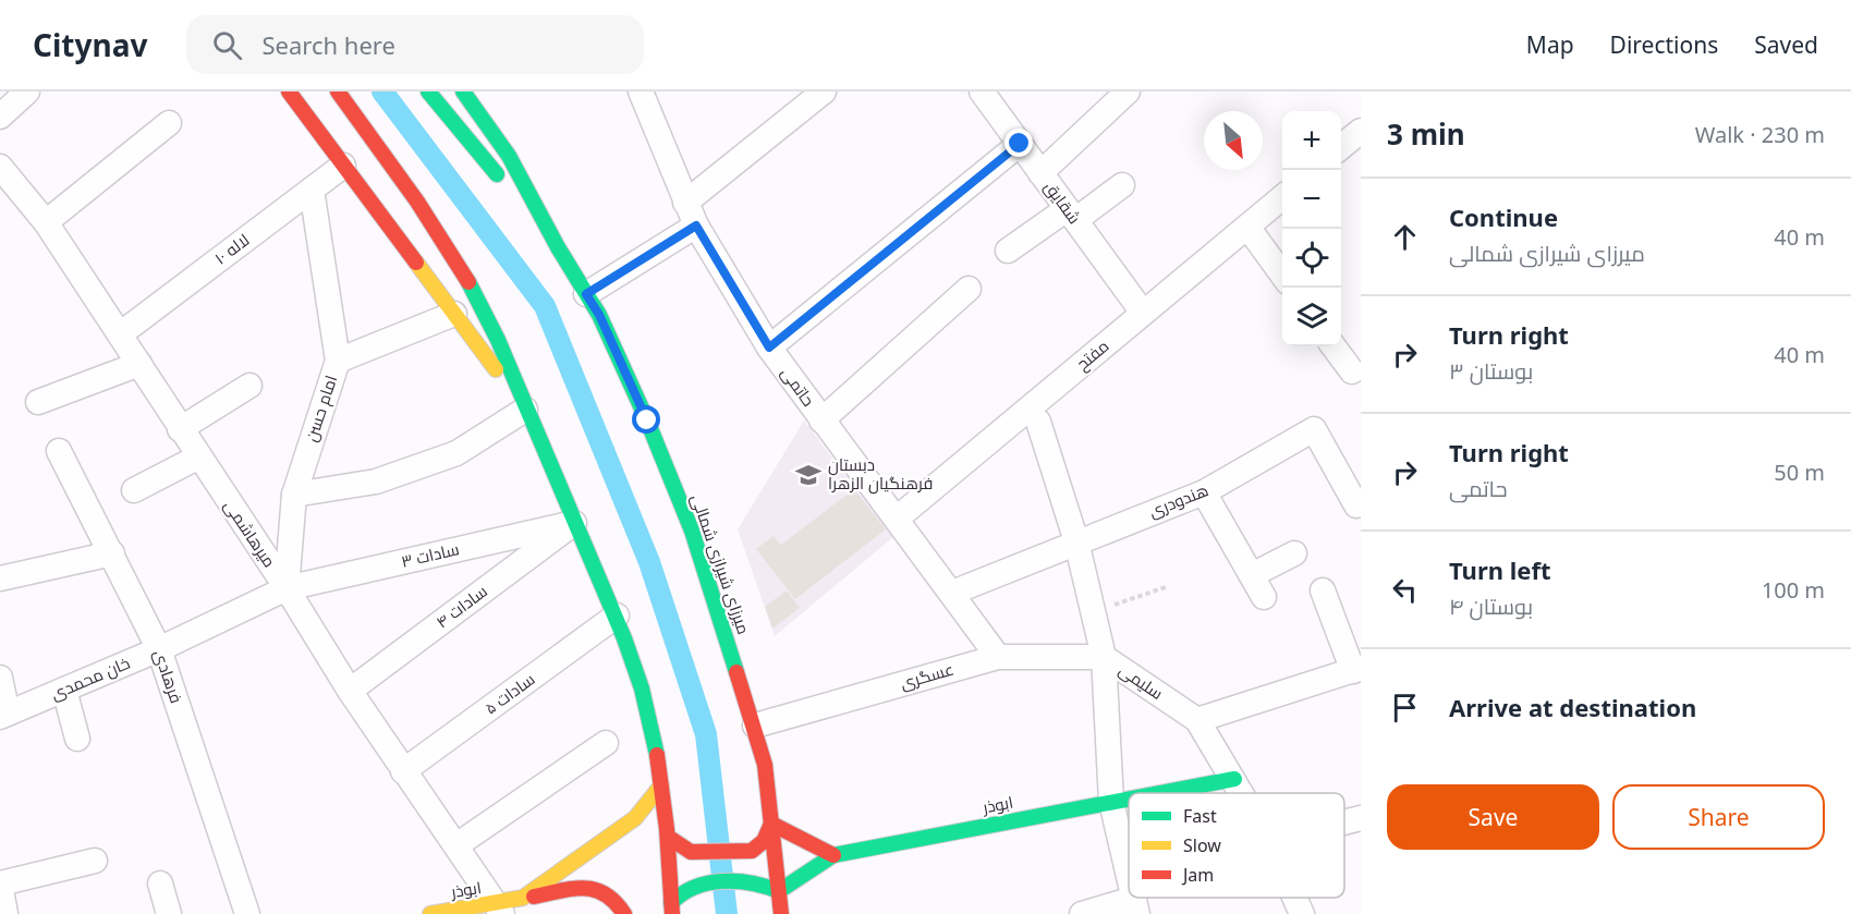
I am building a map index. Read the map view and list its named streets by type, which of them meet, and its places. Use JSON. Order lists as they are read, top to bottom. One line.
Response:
{"streets":{"main road":["میرزای شیرازی شمالی","ابوذر"],"street":["شقایق","لاله ۱۰","مفتح","حاتمی","امام حسن","هندودری","میرهاشمی","سادات ۳","سادات ۴","فرهادی","عسگری","خان محمدی","سلیمی","سادات ۵"]},"crossings":[["شقایق","مفتح"],["لاله ۱۰","امام حسن"],["لاله ۱۰","میرهاشمی"],["مفتح","حاتمی"],["حاتمی","هندودری"],["حاتمی","عسگری"],["امام حسن","میرهاشمی"],["امام حسن","سادات ۳"],["امام حسن","خان محمدی"],["هندودری","سلیمی"],["میرهاشمی","سادات ۳"],["میرهاشمی","سادات ۴"],["میرهاشمی","خان محمدی"],["میرهاشمی","سادات ۵"],["میرهاشمی","ابوذر"],["سادات ۳","سادات ۴"],["سادات ۳","خان محمدی"],["میرزای شیرازی شمالی","عسگری"],["میرزای شیرازی شمالی","ابوذر"],["فرهادی","خان محمدی"],["عسگری","سلیمی"],["سلیمی","ابوذر"]],"places":{"school or university":["دبستان فرهنگیان الزهرا"]},"legend":["Fast","Slow","Jam"],"north":"bottom right","page":{"header":"Citynav","search":"Search here","nav":["Map","Directions","Saved"],"heading":["3 min","Walk · 230 m"],"map_buttons":["+","−"],"list":[["Continue","میرزای شیرازی شمالی","40 m"],["Turn right","بوستان ۳","40 m"],["Turn right","حاتمی","50 m"],["Turn left","بوستان ۴","100 m"],"Arrive at destination"],"buttons":["Save","Share"]}}
